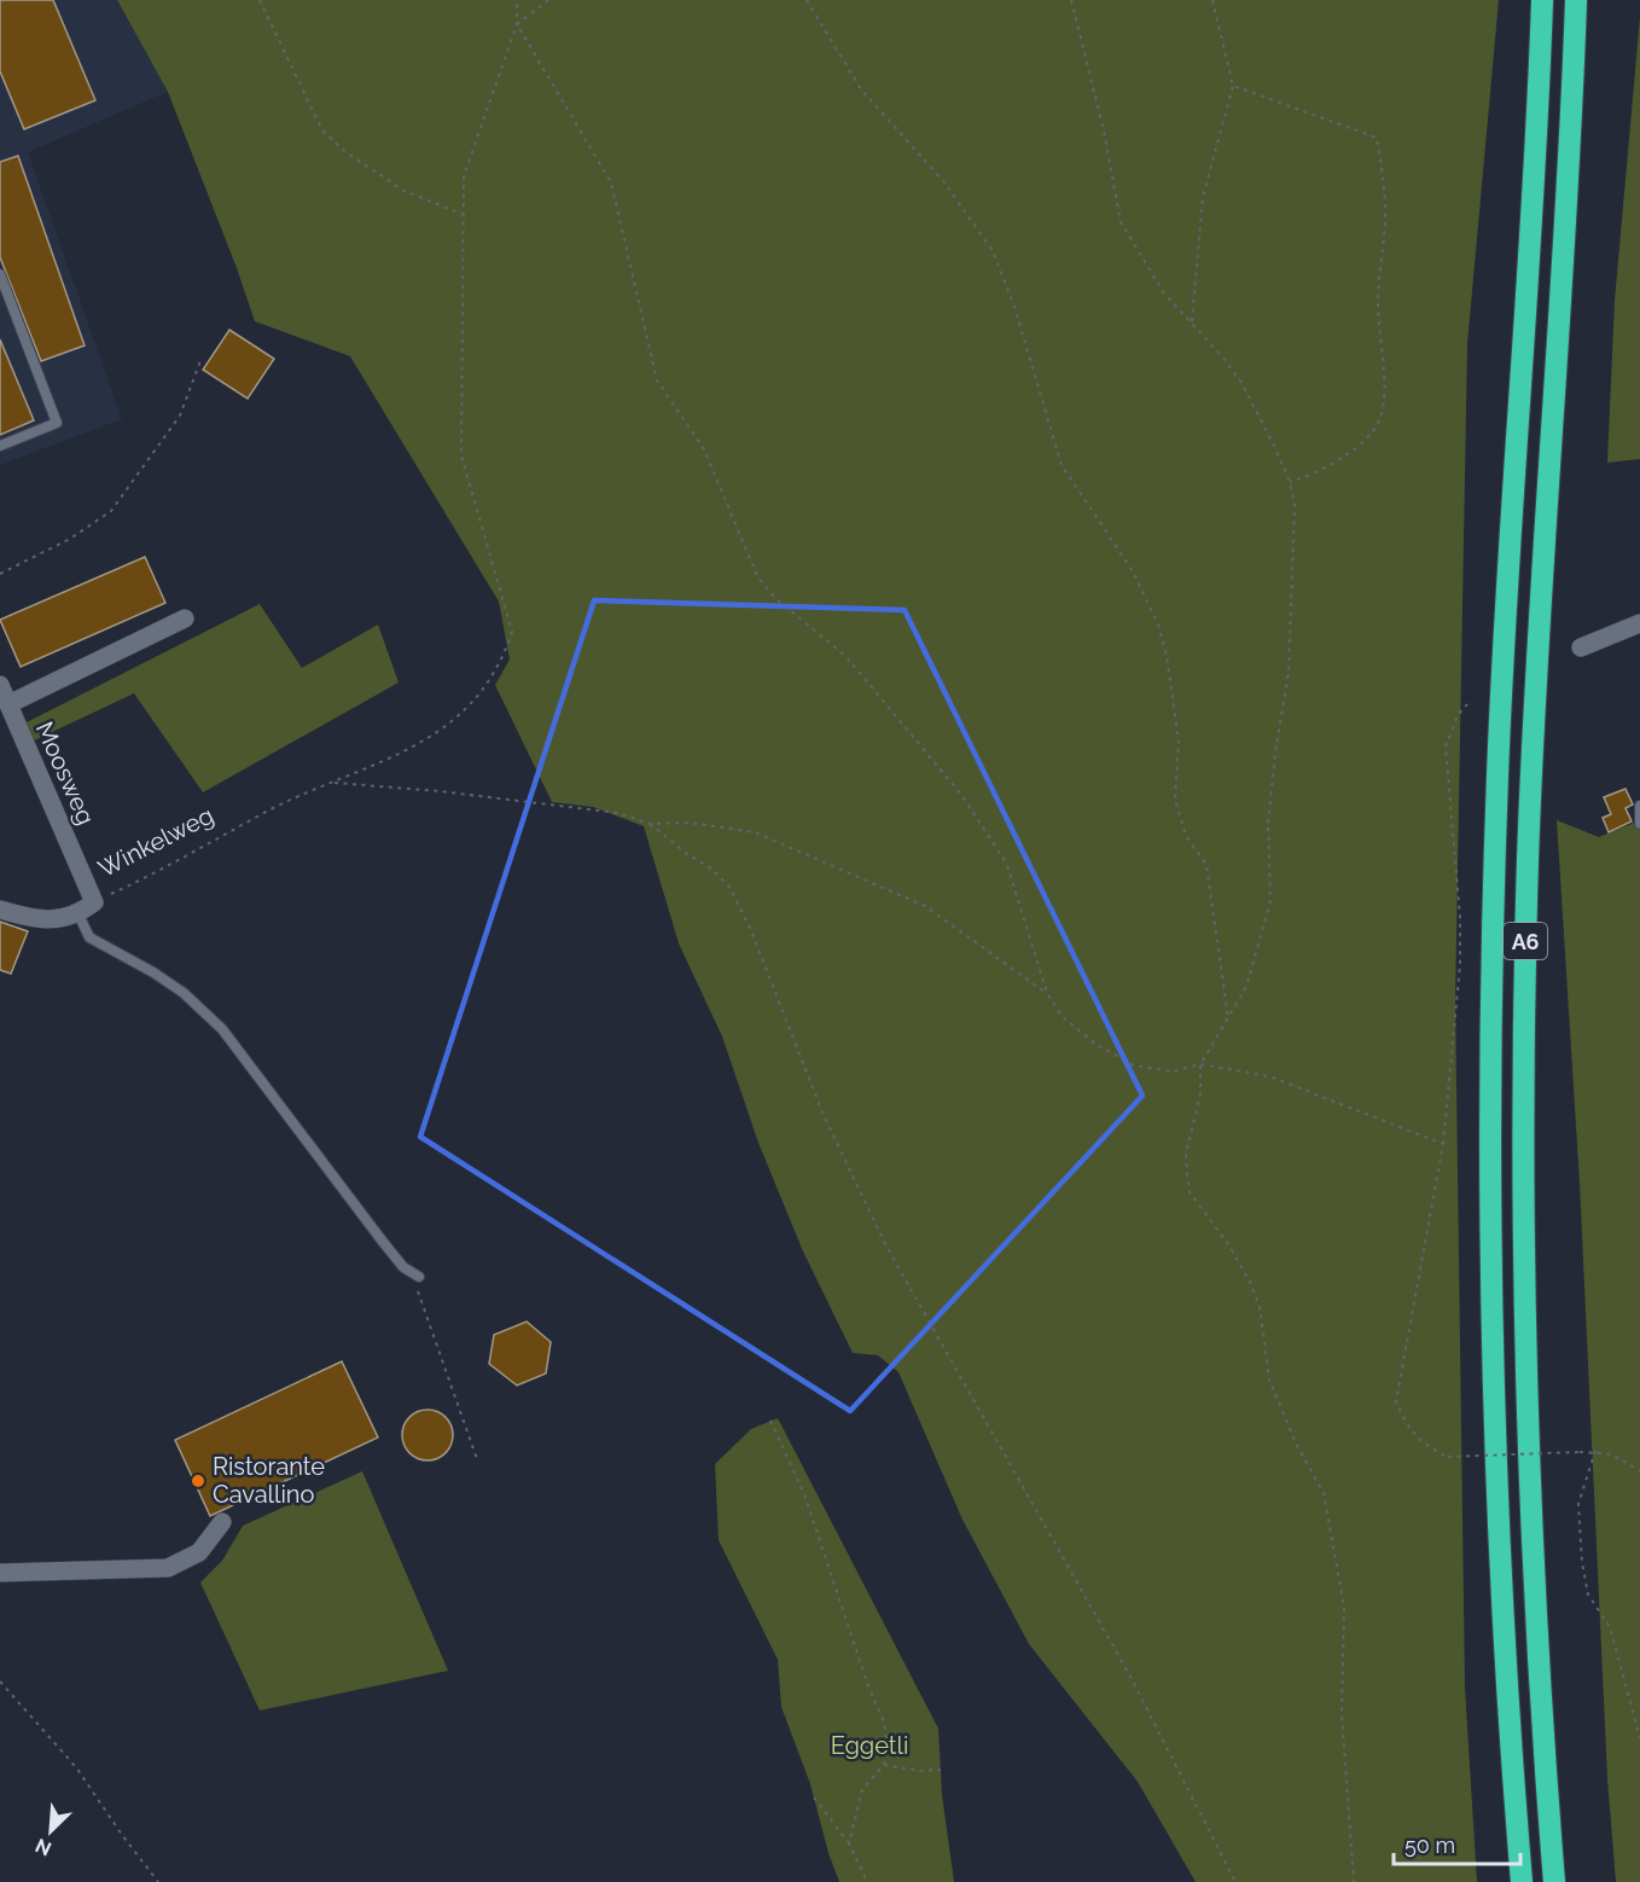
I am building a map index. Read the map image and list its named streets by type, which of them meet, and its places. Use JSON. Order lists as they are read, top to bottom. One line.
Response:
{"streets":{"highway":["A6"],"street":["Moosweg","Winkelweg"]},"crossings":[["Moosweg","Winkelweg"]],"parks":["Eggetli"],"places":["Ristorante Cavallino"],"scale_bar":"50 m","north":"bottom left"}
